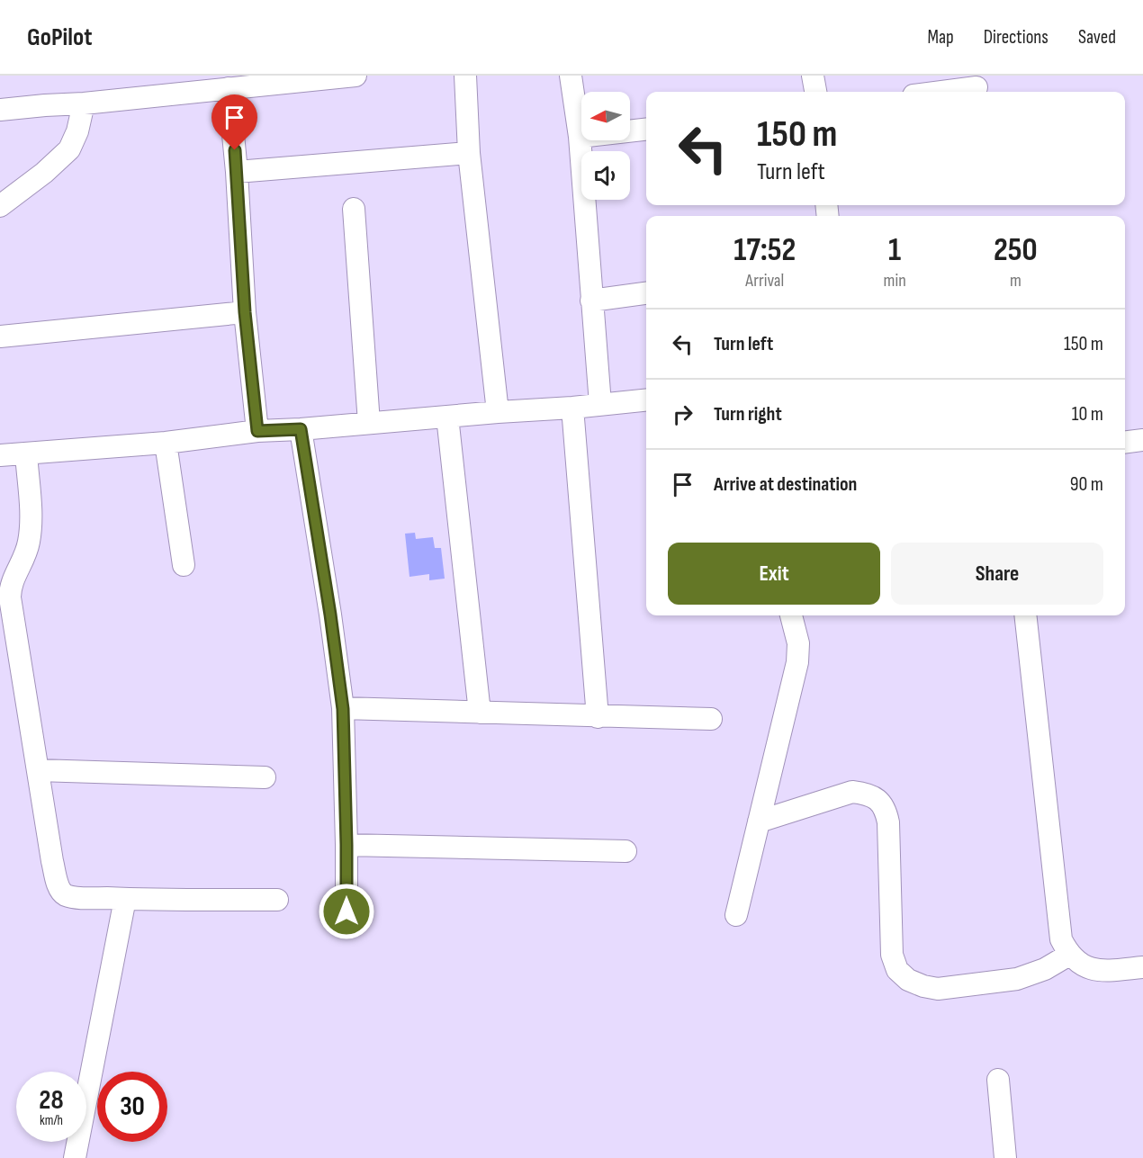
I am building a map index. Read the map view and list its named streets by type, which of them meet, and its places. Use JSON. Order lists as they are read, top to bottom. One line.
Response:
{"north":"left","page":{"header":"GoPilot","nav":["Map","Directions","Saved"],"turn":["150 m","Turn left"],"eta":["17:52","Arrival","1","min","250","m"],"list":[{"name":"Turn left","value":"150 m"},{"name":"Turn right","value":"10 m"},{"name":"Arrive at destination","value":"90 m"}],"buttons":["Exit","Share"],"speed":"28 km/h","limit":"30"}}
